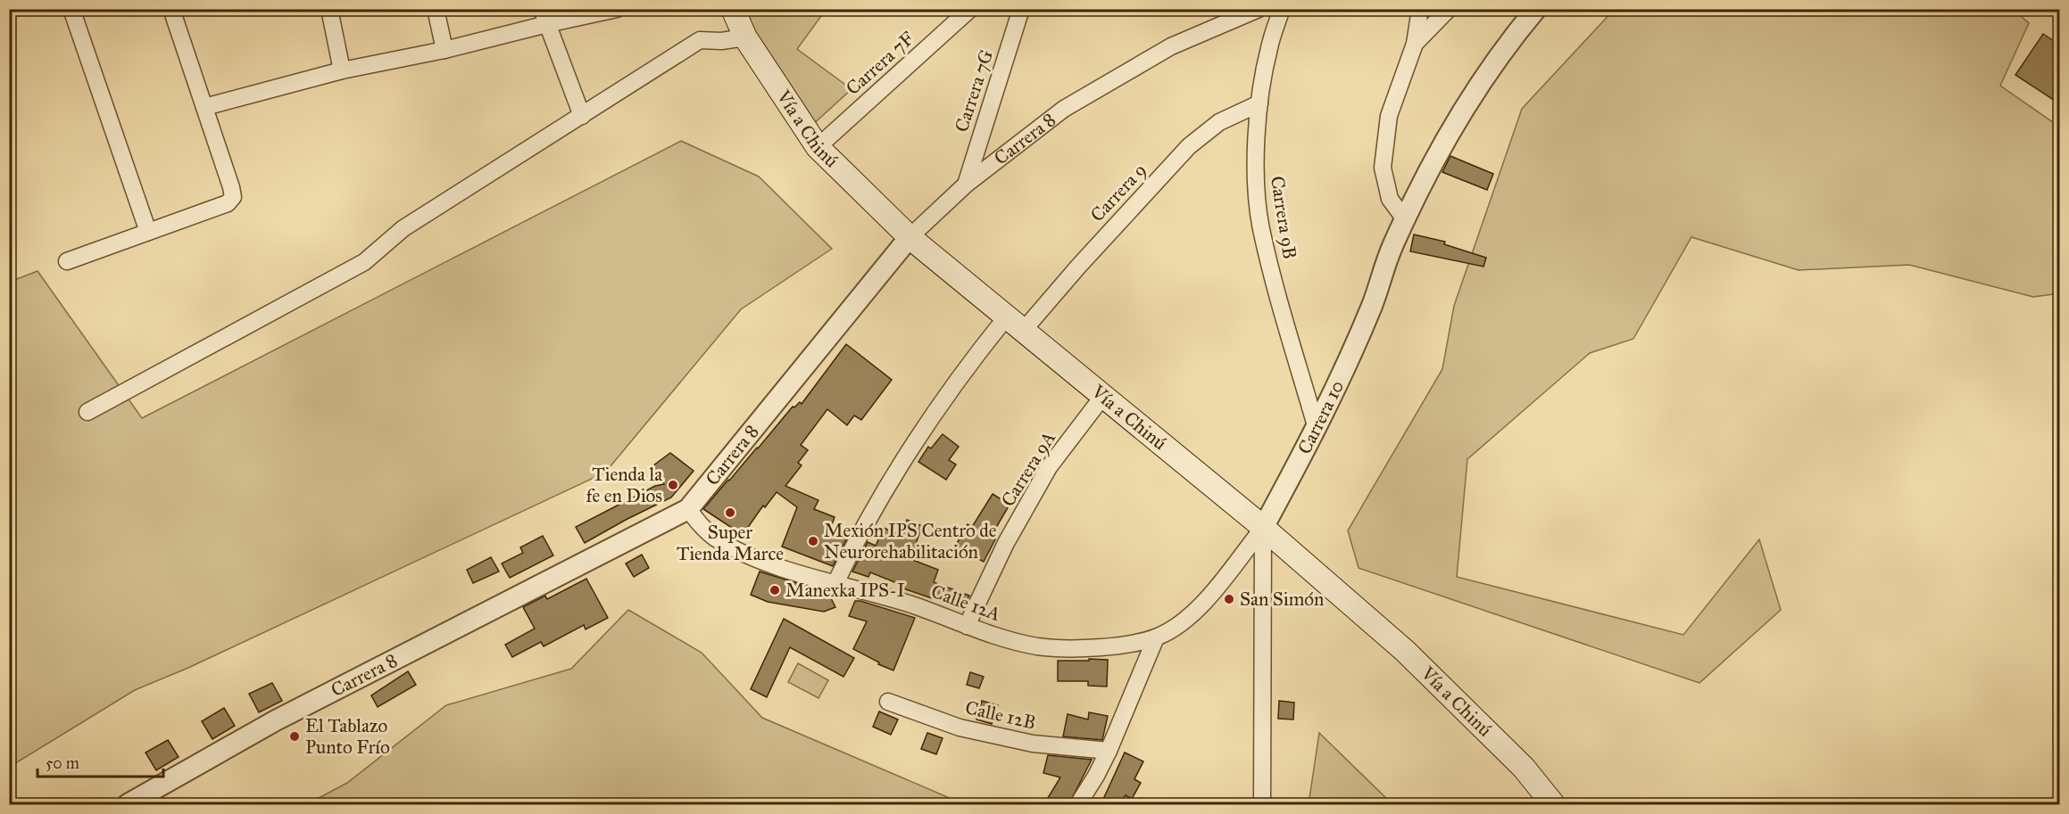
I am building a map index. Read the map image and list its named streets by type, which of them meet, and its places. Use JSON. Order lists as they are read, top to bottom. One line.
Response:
{"streets":{"main road":["Vía a Chinú"],"street":["Carrera 7F","Carrera 7G","Carrera 8","Carrera 9","Carrera 9B","Carrera 10","Carrera 9A","Calle 12A","Calle 12B"]},"crossings":[["Carrera 7F","Vía a Chinú"],["Carrera 7G","Carrera 8"],["Vía a Chinú","Carrera 8"],["Vía a Chinú","Carrera 9"],["Vía a Chinú","Carrera 10"],["Vía a Chinú","Carrera 9A"],["Carrera 8","Calle 12A"],["Carrera 9","Carrera 9B"],["Carrera 9","Calle 12A"],["Carrera 9B","Carrera 10"],["Carrera 10","Calle 12A"],["Carrera 9A","Calle 12A"]],"places":["Tienda la fe en Dios","Super Tienda Marce","Mexión IPS Centro de Neurorehabilitación","Manexka IPS-I","San Simón","El Tablazo Punto Frío"],"scale_bar":"50 m"}
